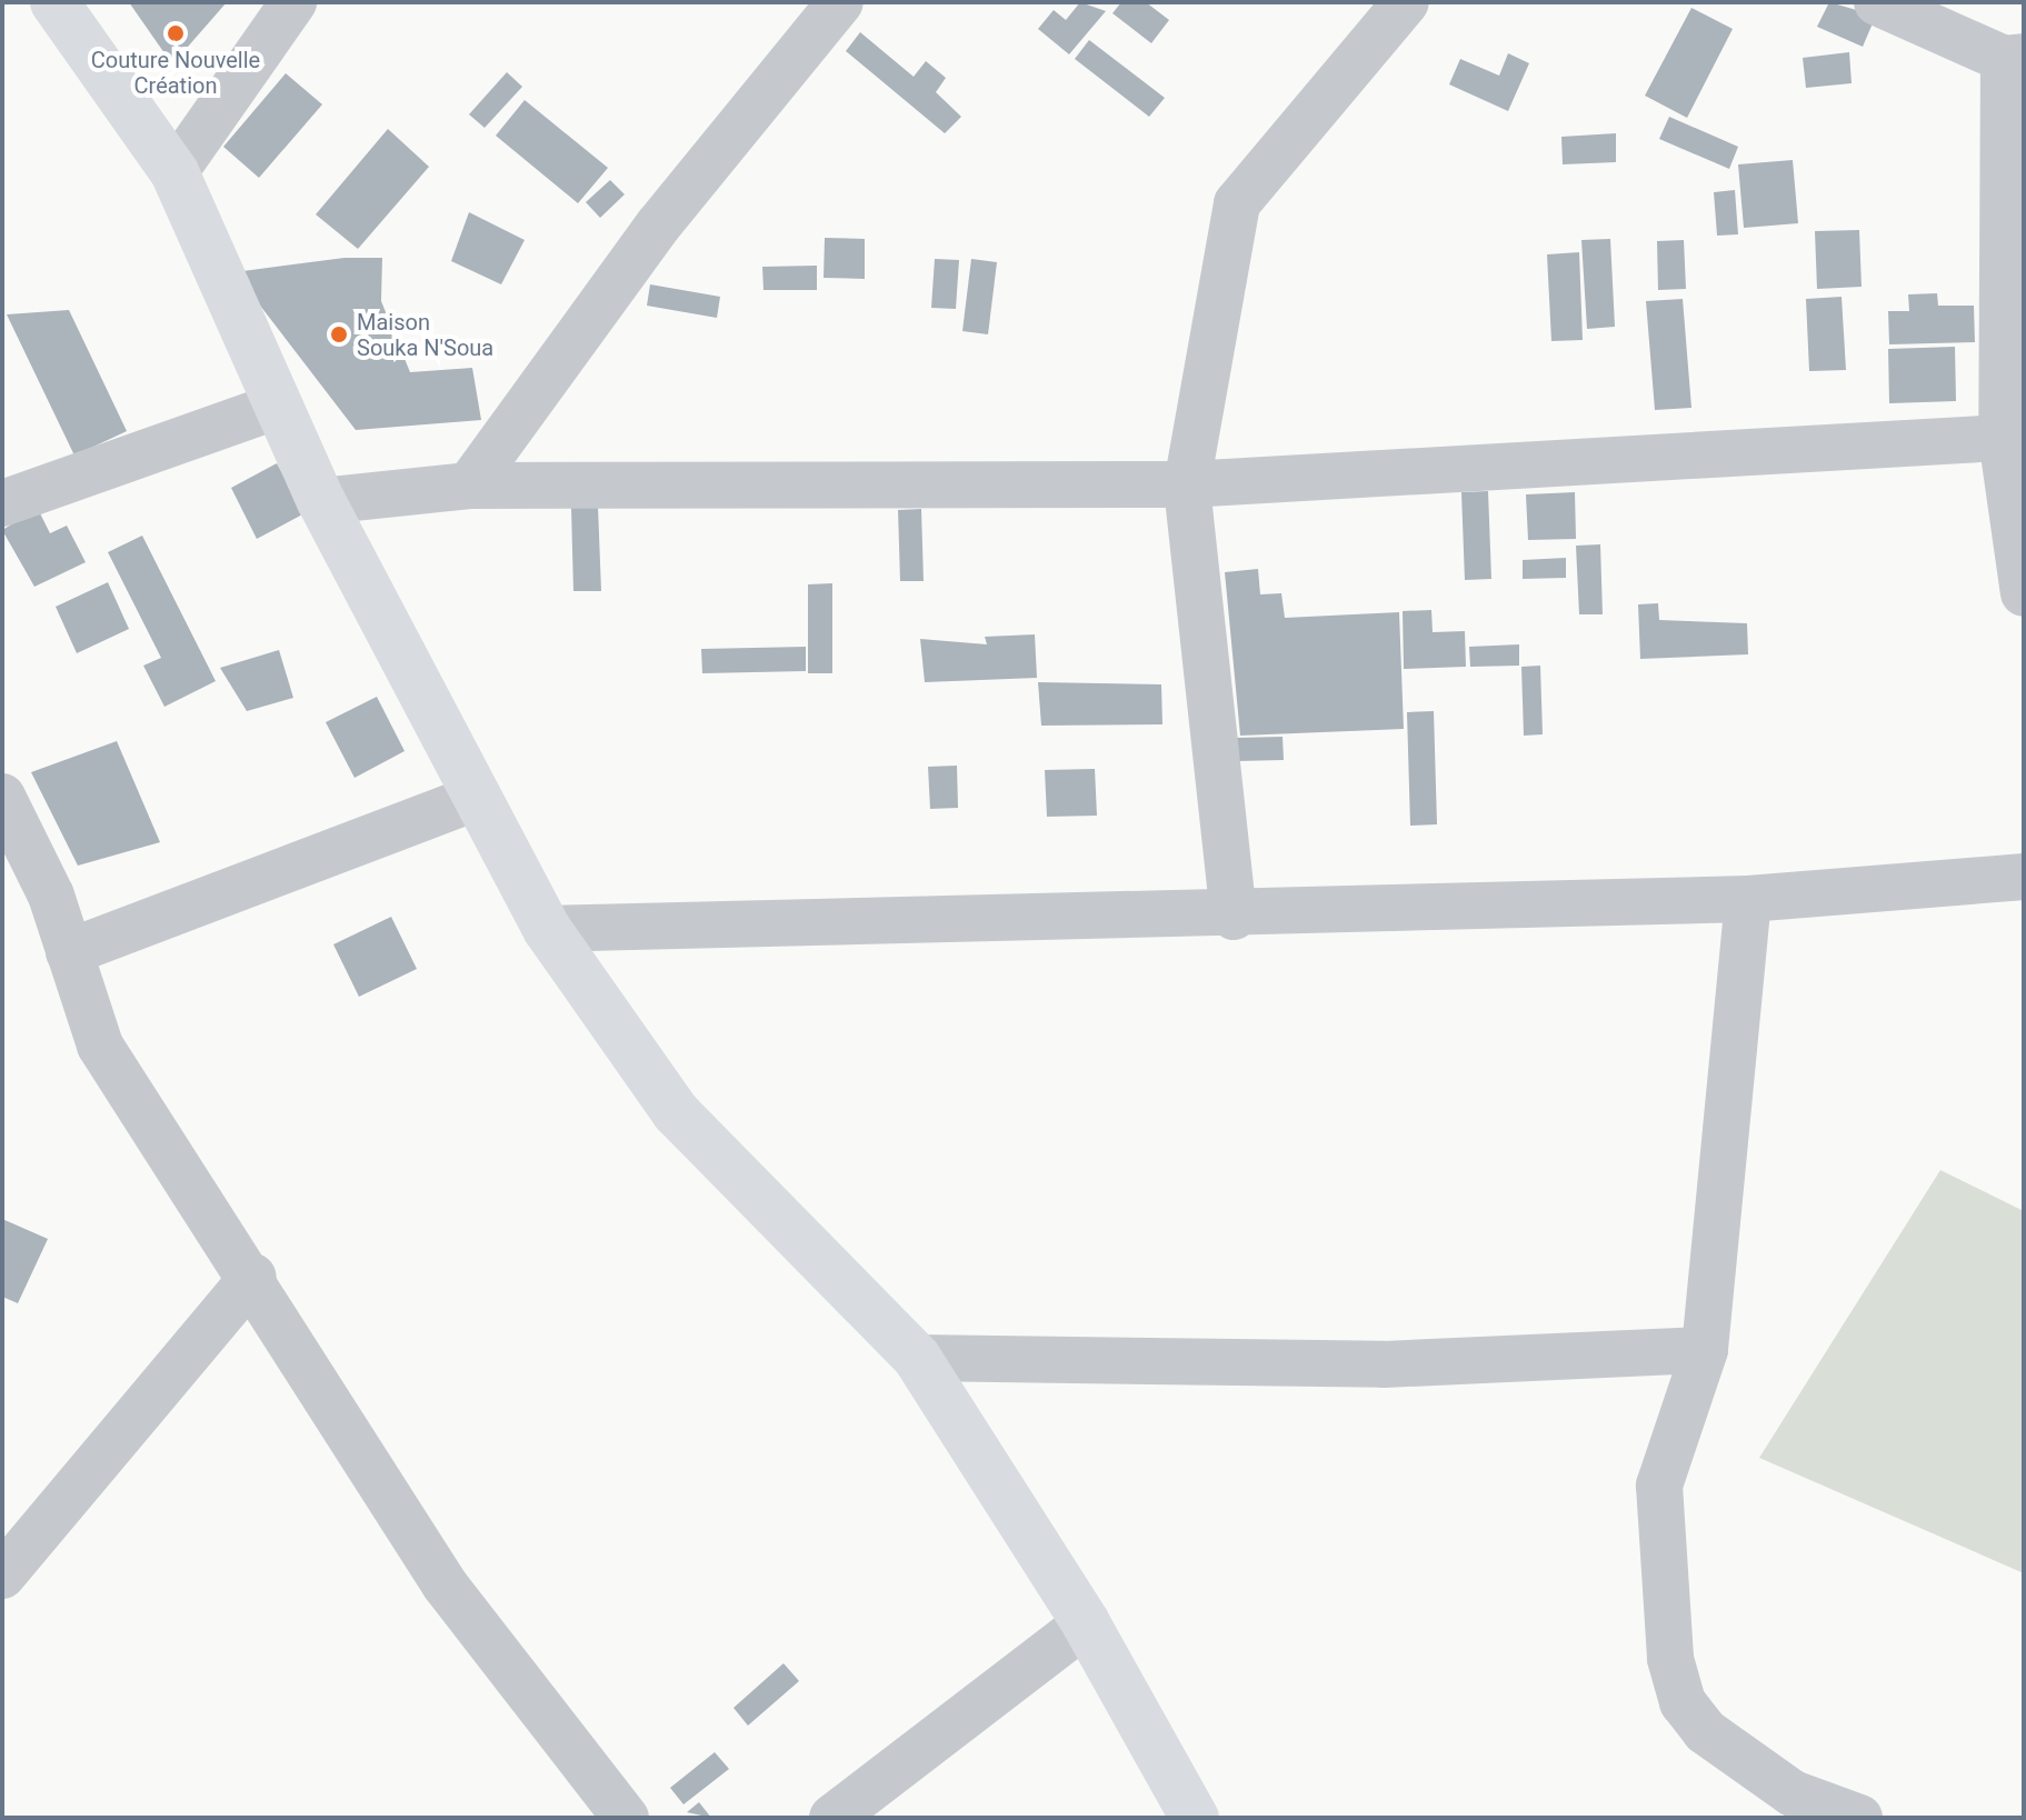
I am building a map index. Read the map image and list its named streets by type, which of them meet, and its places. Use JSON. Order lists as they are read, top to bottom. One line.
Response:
{"places":["Couture Nouvelle Création","Maison Souka N'Soua"]}
